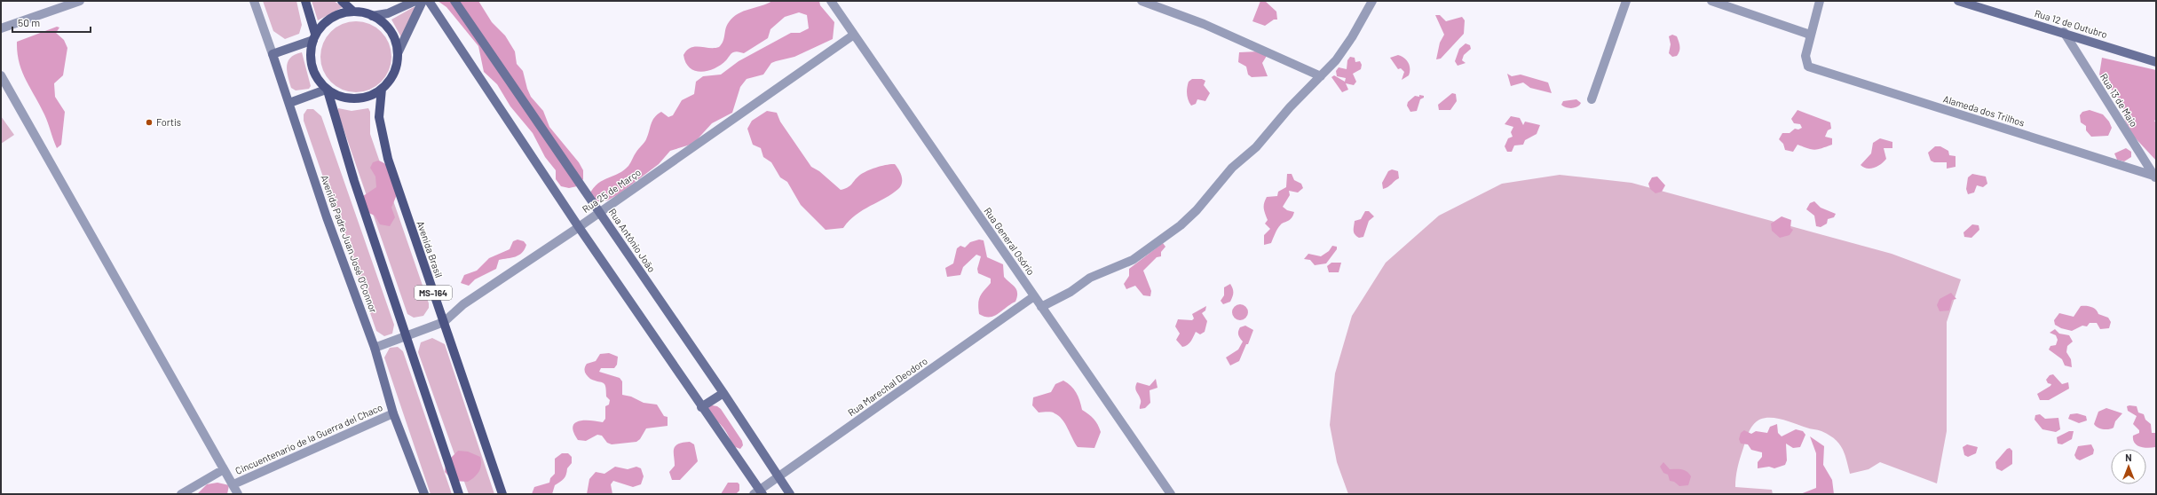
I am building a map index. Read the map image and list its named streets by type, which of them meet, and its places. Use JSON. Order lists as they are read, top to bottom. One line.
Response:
{"streets":{"main road":["Rua 12 de Outubro","Rua Antônio João","Avenida Padre Juan José O'Connor","Avenida Brasil","MS-164"],"street":["Rua 13 de Maio","Alameda dos Trilhos","Rua 25 de Março","Rua General Osório","Rua Marechal Deodoro","Cincuentenario de la Guerra del Chaco"]},"crossings":[["Rua 12 de Outubro","Rua 13 de Maio"],["Rua 13 de Maio","Alameda dos Trilhos"],["Rua 25 de Março","Rua Antônio João"],["Rua 25 de Março","Rua General Osório"],["Rua 25 de Março","Avenida Padre Juan José O'Connor"],["Rua 25 de Março","Avenida Brasil"],["Rua Antônio João","Rua Marechal Deodoro"],["Rua General Osório","Rua Marechal Deodoro"],["Avenida Padre Juan José O'Connor","Cincuentenario de la Guerra del Chaco"]],"places":["Fortis"],"scale_bar":"50 m","north":"top"}
